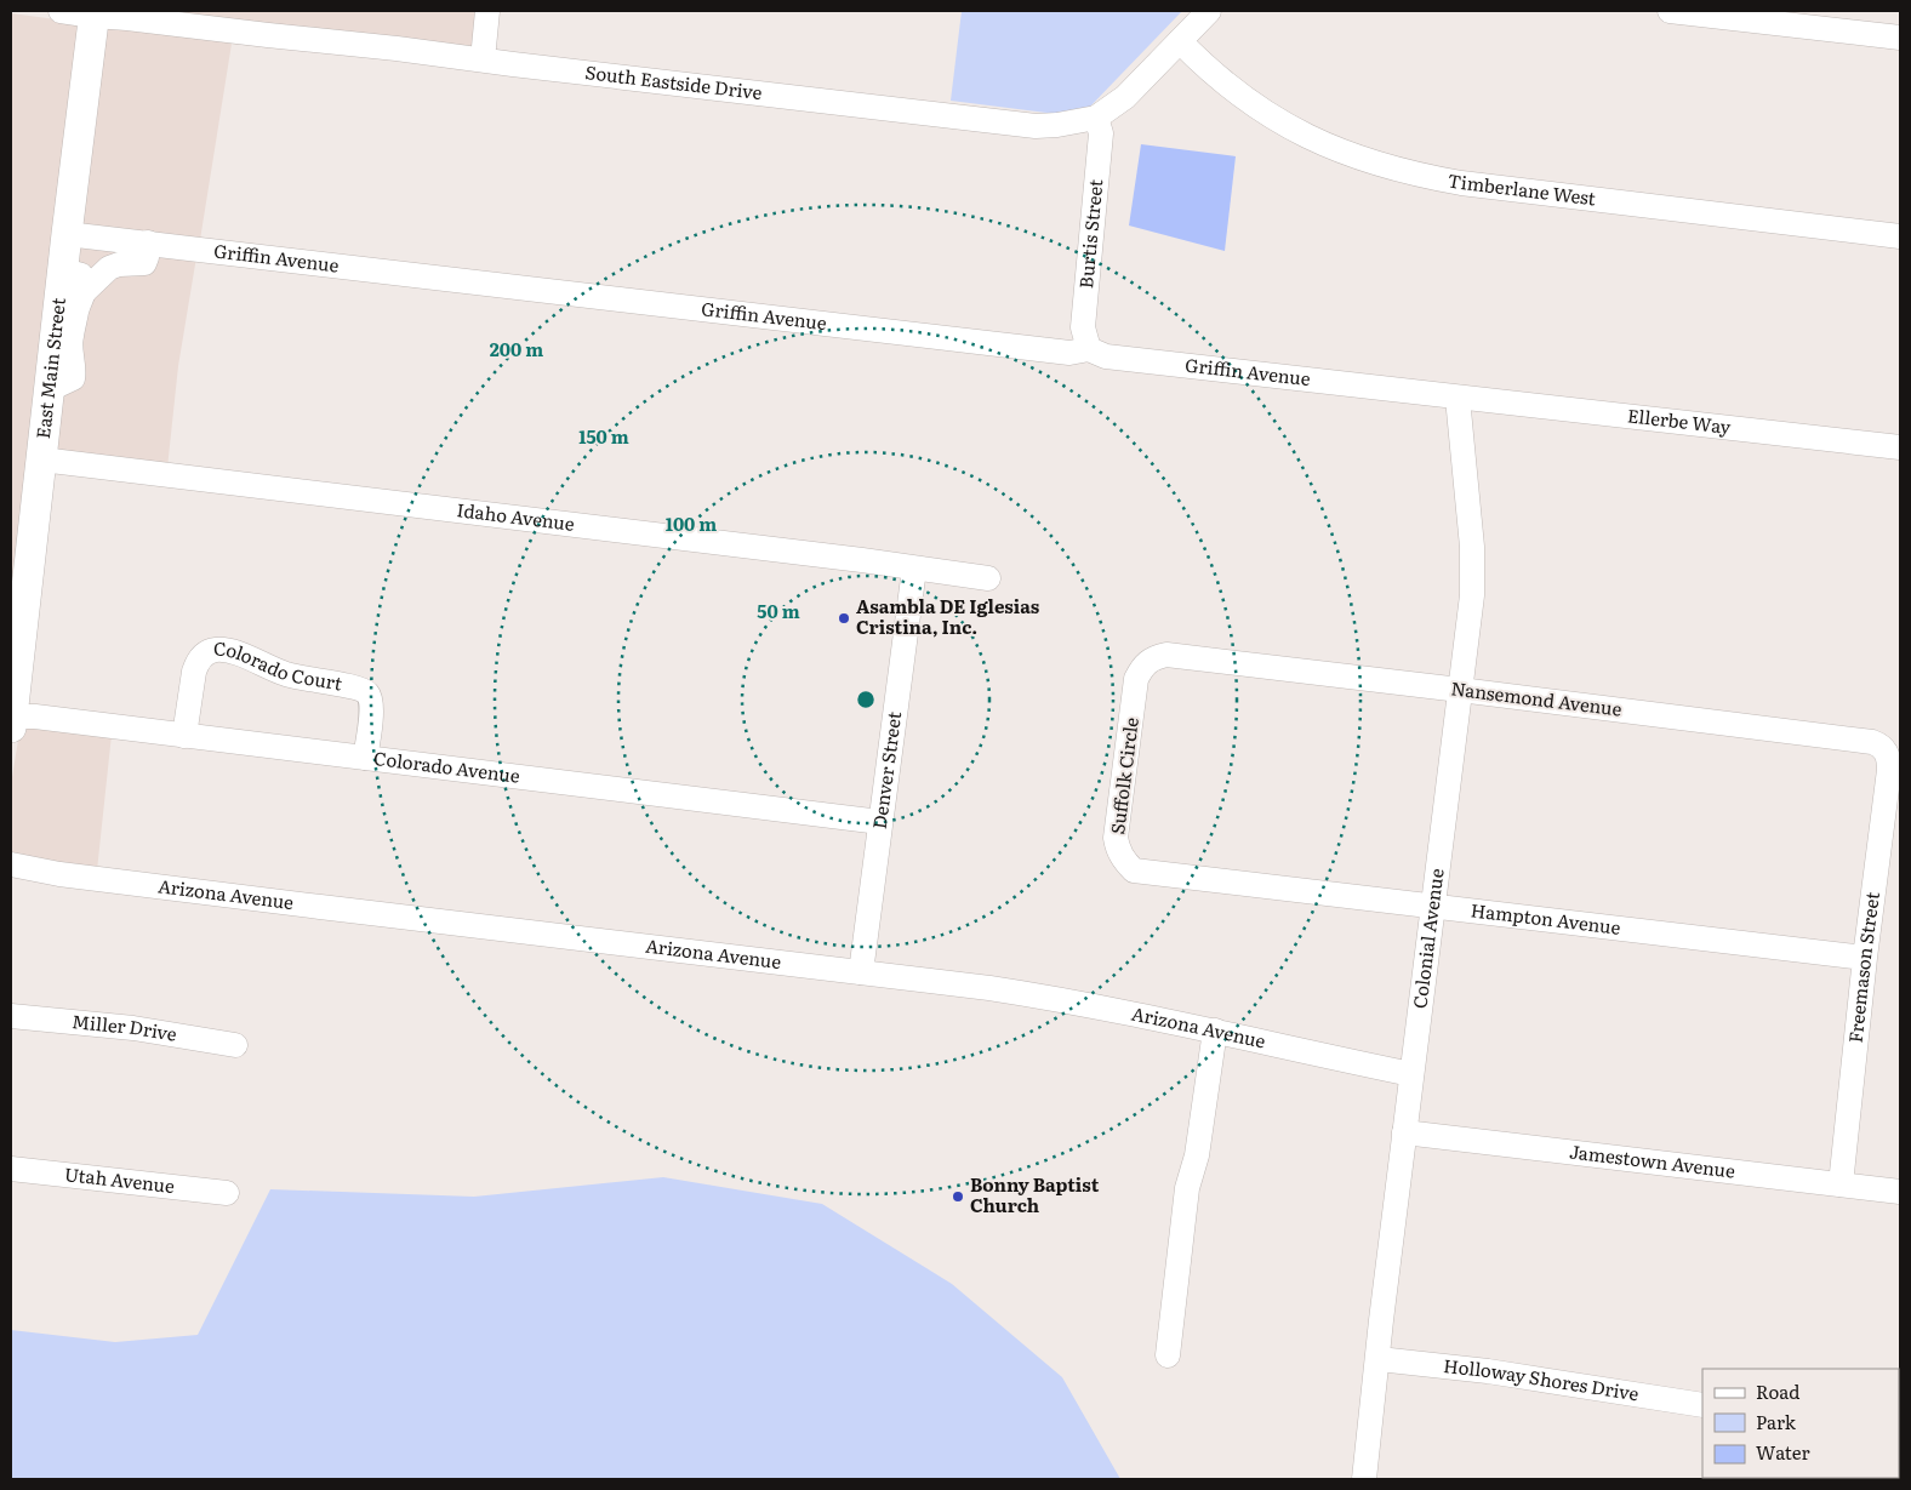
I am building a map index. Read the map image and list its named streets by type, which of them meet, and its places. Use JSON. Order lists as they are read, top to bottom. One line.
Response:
{"streets":{"main road":["East Main Street"],"street":["South Eastside Drive","Timberlane West","Burtis Street","Griffin Avenue","Ellerbe Way","Idaho Avenue","Colorado Court","Nansemond Avenue","Colorado Avenue","Denver Street","Suffolk Circle","Arizona Avenue","Hampton Avenue","Colonial Avenue","Freemason Street","Miller Drive","Jamestown Avenue","Utah Avenue","Holloway Shores Drive"]},"crossings":[["South Eastside Drive","Timberlane West"],["South Eastside Drive","Burtis Street"],["South Eastside Drive","East Main Street"],["Burtis Street","Griffin Avenue"],["Griffin Avenue","East Main Street"],["Griffin Avenue","Ellerbe Way"],["Griffin Avenue","Colonial Avenue"],["East Main Street","Idaho Avenue"],["East Main Street","Colorado Avenue"],["Ellerbe Way","Colonial Avenue"],["Idaho Avenue","Denver Street"],["Colorado Court","Colorado Avenue"],["Nansemond Avenue","Suffolk Circle"],["Nansemond Avenue","Colonial Avenue"],["Nansemond Avenue","Freemason Street"],["Colorado Avenue","Denver Street"],["Denver Street","Arizona Avenue"],["Suffolk Circle","Hampton Avenue"],["Arizona Avenue","Colonial Avenue"],["Hampton Avenue","Colonial Avenue"],["Hampton Avenue","Freemason Street"],["Colonial Avenue","Jamestown Avenue"],["Colonial Avenue","Holloway Shores Drive"],["Freemason Street","Jamestown Avenue"]],"places":["Asambla DE Iglesias Cristina, Inc.","Bonny Baptist Church"],"legend":["Road","Park","Water"],"rings":["200 m","150 m","100 m","50 m"]}
